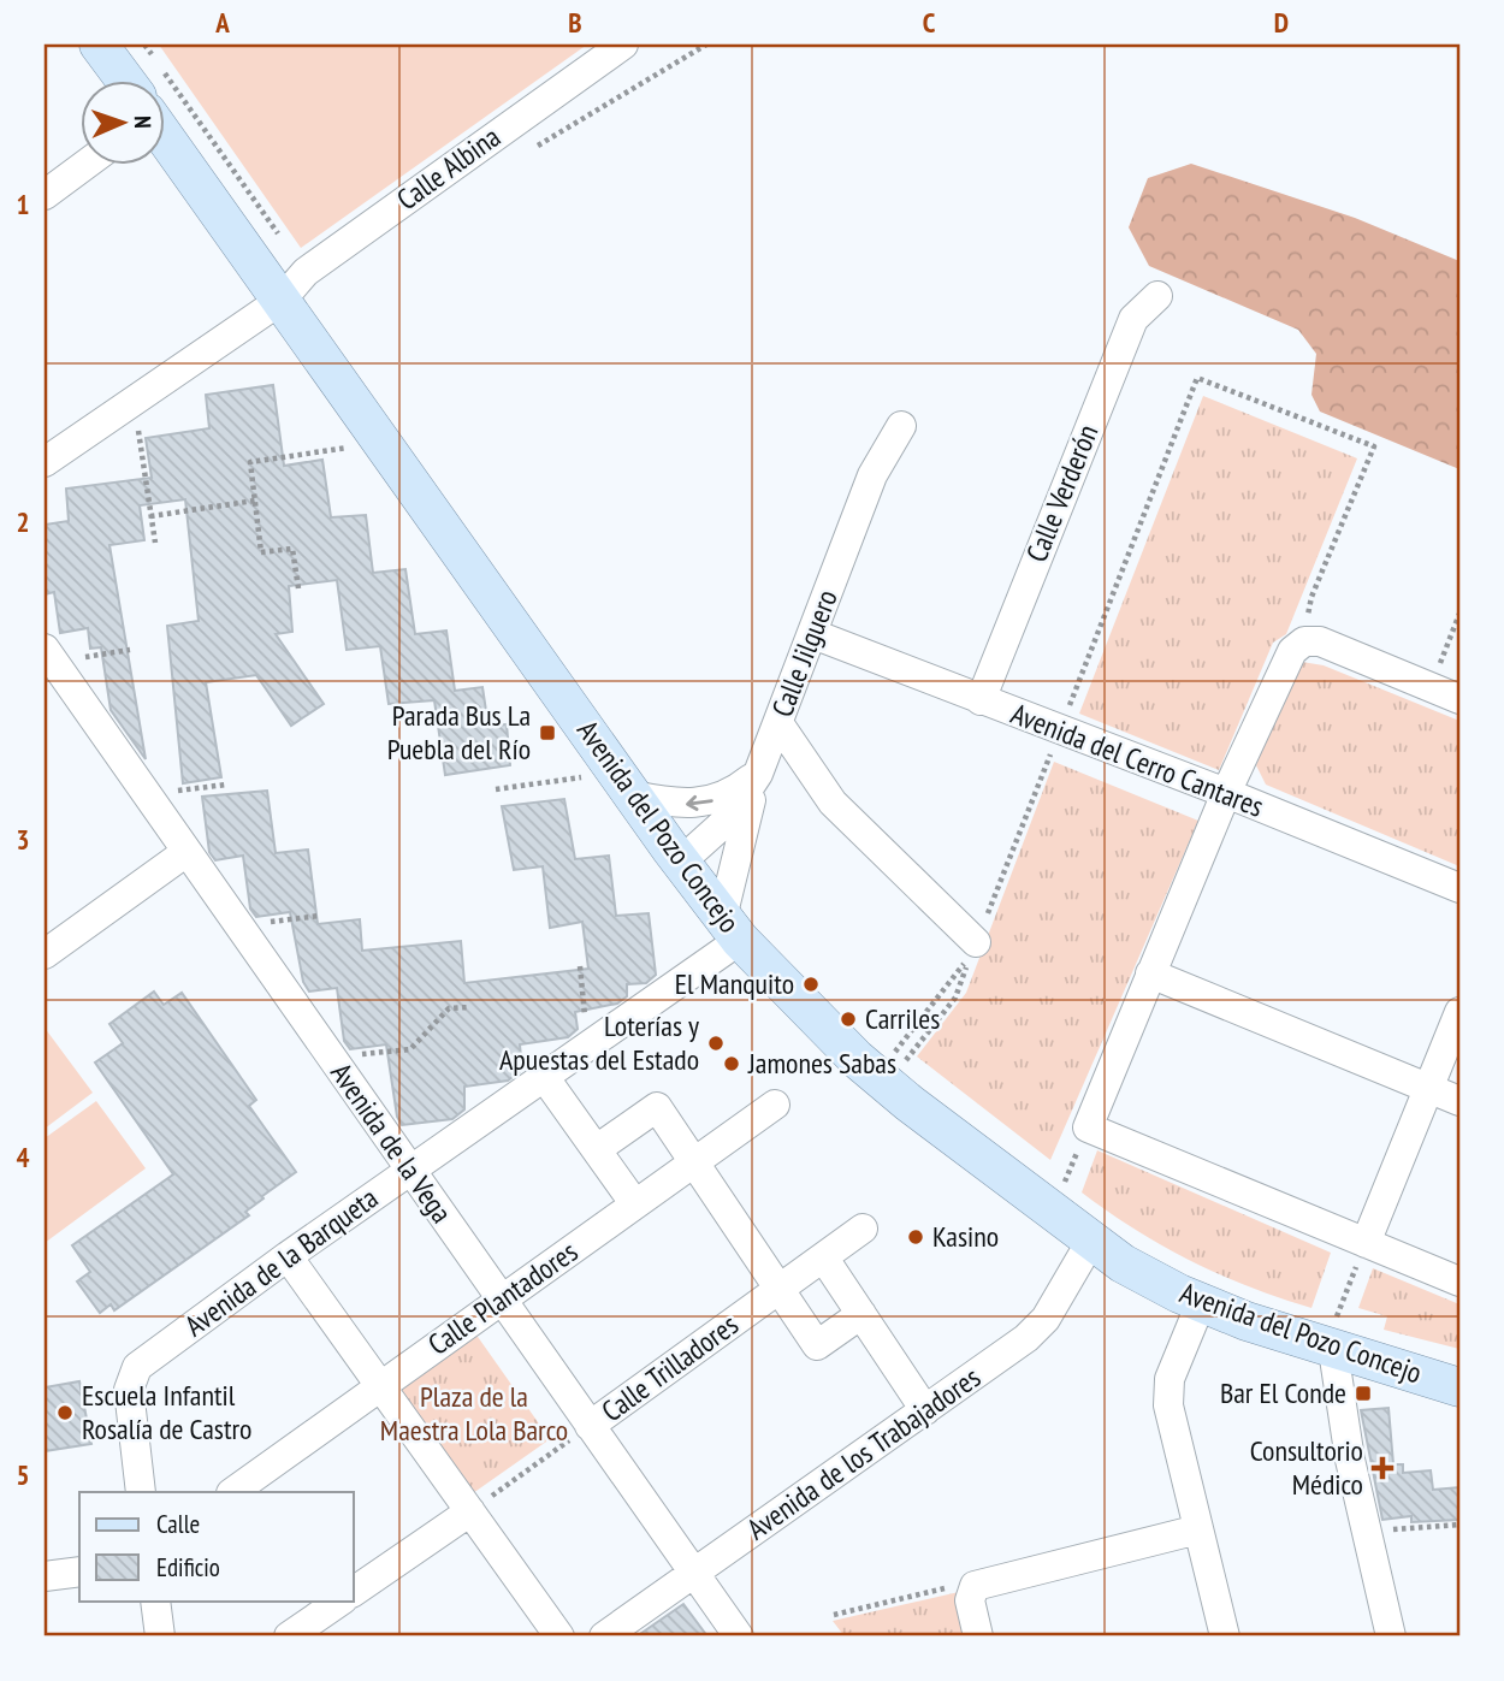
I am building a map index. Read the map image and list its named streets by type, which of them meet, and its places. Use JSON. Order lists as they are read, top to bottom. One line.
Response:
{"streets":{"main road":["Avenida del Pozo Concejo"],"street":["Calle Albina","Calle Verderón","Calle Jilguero","Avenida del Cerro Cantares","Avenida de la Vega","Avenida de la Barqueta","Calle Plantadores","Calle Trilladores","Avenida de los Trabajadores"]},"crossings":[["Calle Albina","Avenida del Pozo Concejo"],["Calle Verderón","Avenida del Cerro Cantares"],["Calle Jilguero","Avenida del Cerro Cantares"],["Calle Jilguero","Avenida del Pozo Concejo"],["Avenida del Pozo Concejo","Avenida de la Barqueta"],["Avenida del Pozo Concejo","Avenida de los Trabajadores"],["Avenida de la Vega","Avenida de la Barqueta"],["Avenida de la Vega","Calle Plantadores"],["Avenida de la Vega","Calle Trilladores"],["Avenida de la Vega","Avenida de los Trabajadores"]],"parks":["Plaza de la Maestra Lola Barco"],"places":{"transit":["Parada Bus La Puebla del Río","Bar El Conde"],"other":["El Manquito","Carriles","Loterías y Apuestas del Estado","Jamones Sabas","Kasino","Escuela Infantil Rosalía de Castro"],"health":["Consultorio Médico"]},"legend":["Calle","Edificio"],"north":"right","grid":{"columns":["A","B","C","D"],"rows":["1","2","3","4","5"]}}
